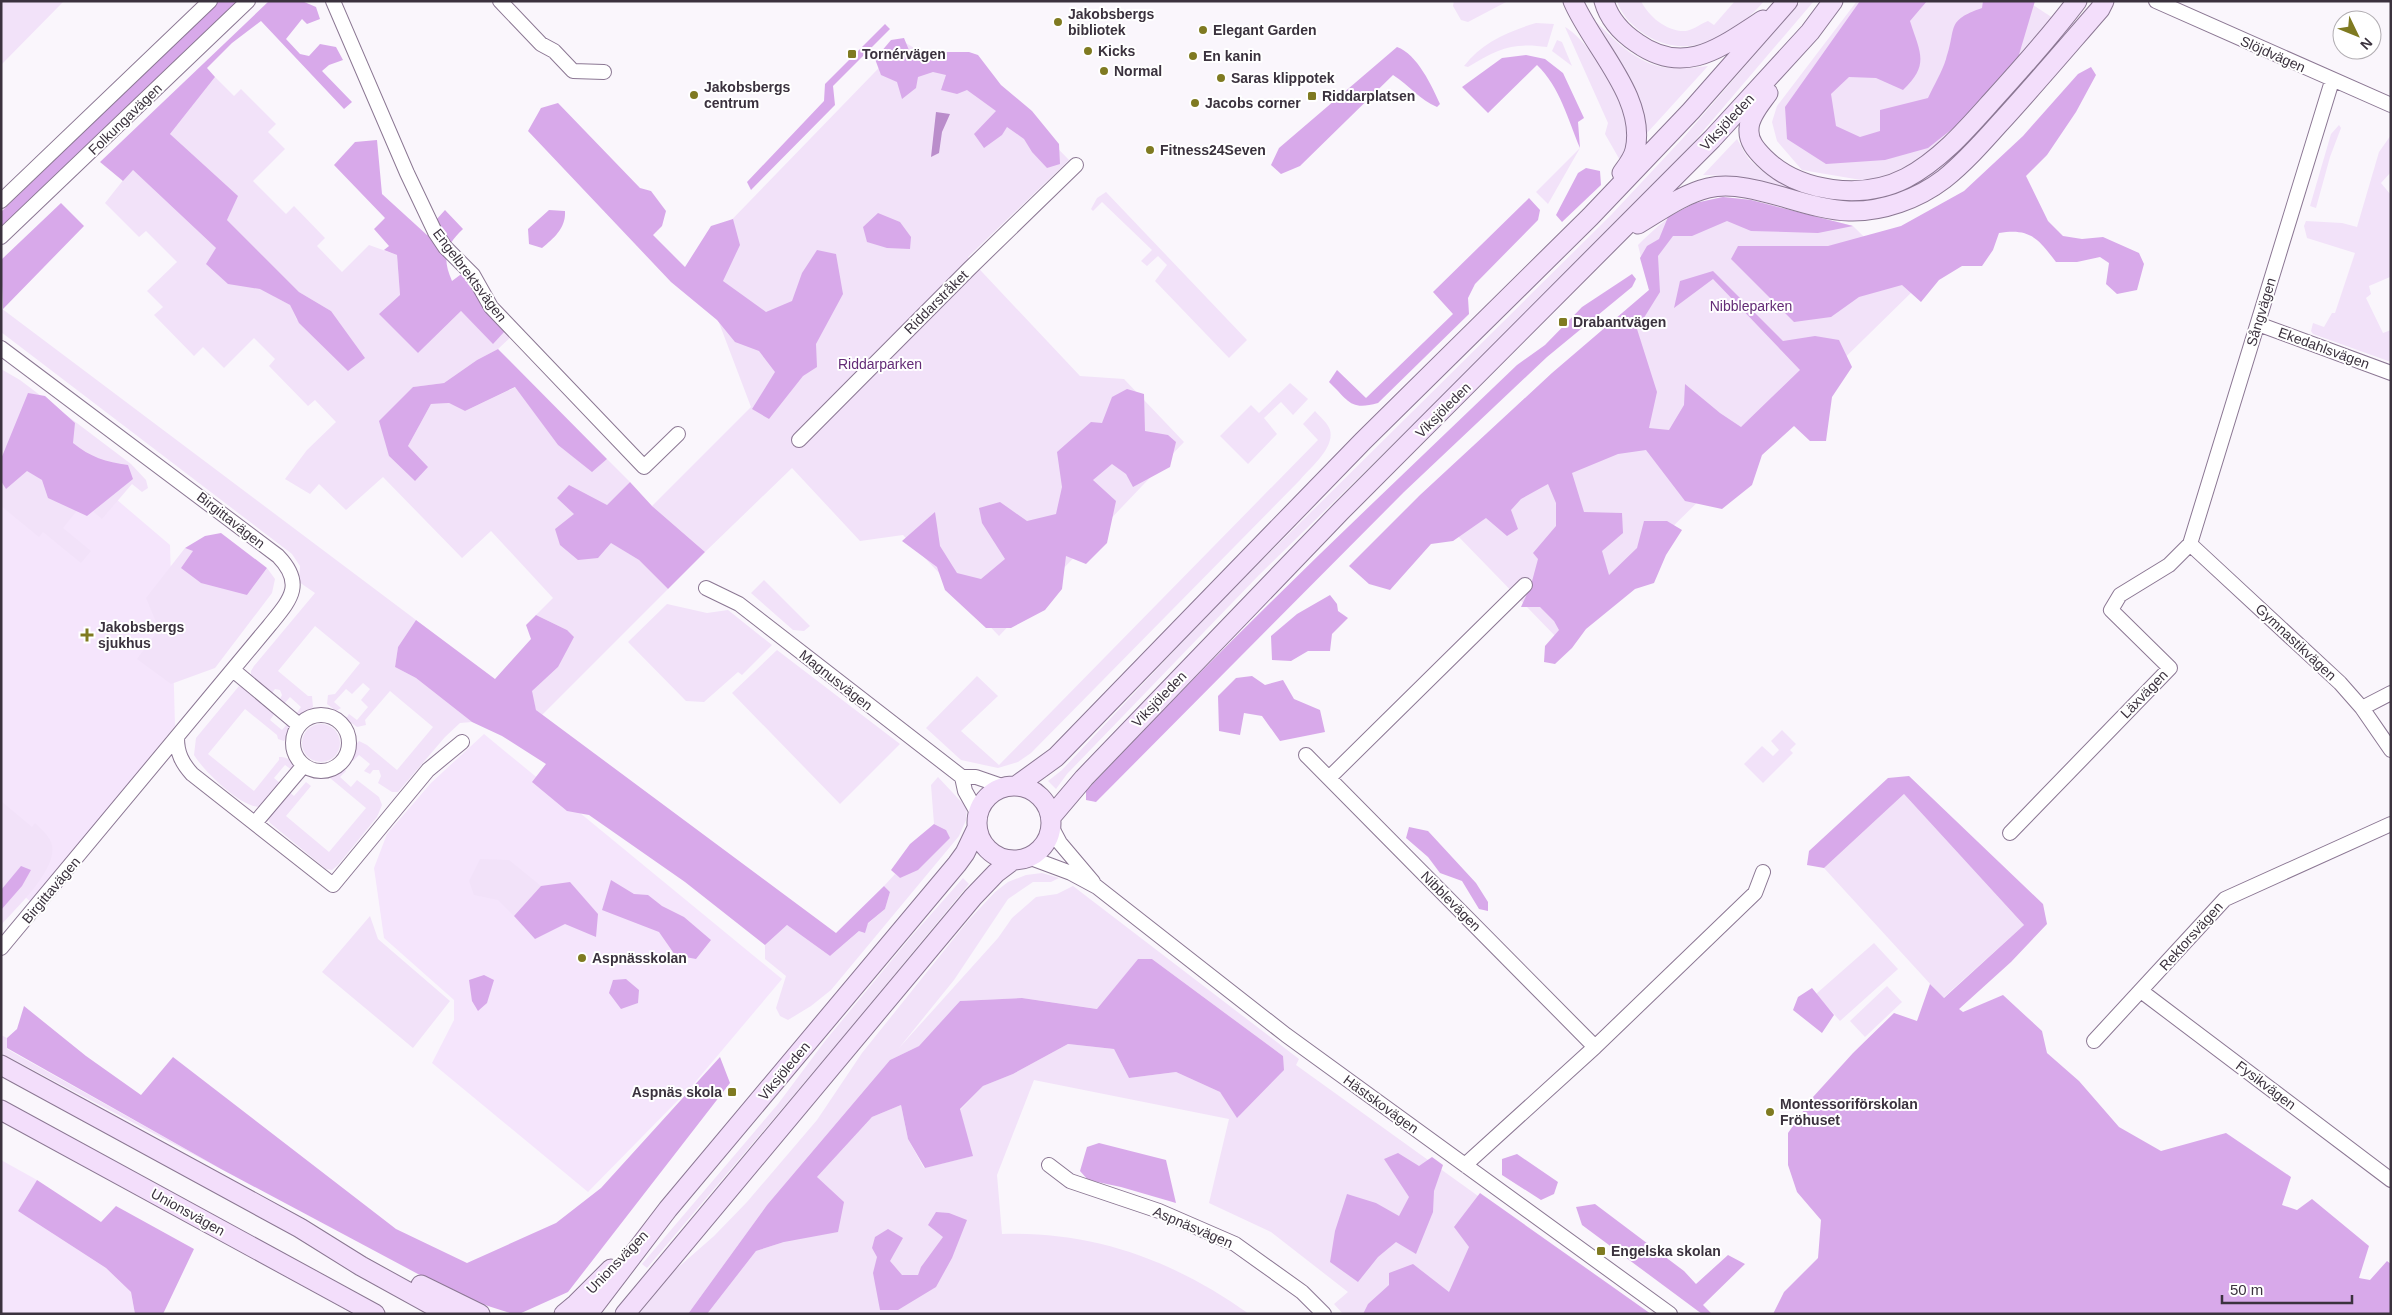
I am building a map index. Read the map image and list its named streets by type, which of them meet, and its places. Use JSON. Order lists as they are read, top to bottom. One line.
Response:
{"streets":{"main road":["Viksjöleden","Unionsvägen"],"street":["Slöjdvägen","Folkungavägen","Engelbrektsvägen","Riddarstråket","Sångvägen","Ekedahlsvägen","Birgittavägen","Gymnastikvägen","Magnusvägen","Läxvägen","Nibblevägen","Rektorsvägen","Fysikvägen","Hästskovägen","Aspnäsvägen"]},"crossings":[["Slöjdvägen","Sångvägen"],["Viksjöleden","Hästskovägen"],["Viksjöleden","Unionsvägen"],["Sångvägen","Ekedahlsvägen"],["Sångvägen","Gymnastikvägen"],["Sångvägen","Läxvägen"],["Gymnastikvägen","Läxvägen"],["Rektorsvägen","Fysikvägen"]],"parks":["Nibbleparken","Riddarparken"],"places":{"other":["Jakobsbergs bibliotek","Elegant Garden","Kicks","En kanin","Normal","Saras klippotek","Jakobsbergs centrum","Jacobs corner","Fitness24Seven","Aspnässkolan","Montessoriförskolan Fröhuset"],"transit":["Tornérvägen","Riddarplatsen","Drabantvägen","Aspnäs skola","Engelska skolan"],"health":["Jakobsbergs sjukhus"]},"scale_bar":"50 m","north":"bottom right"}
